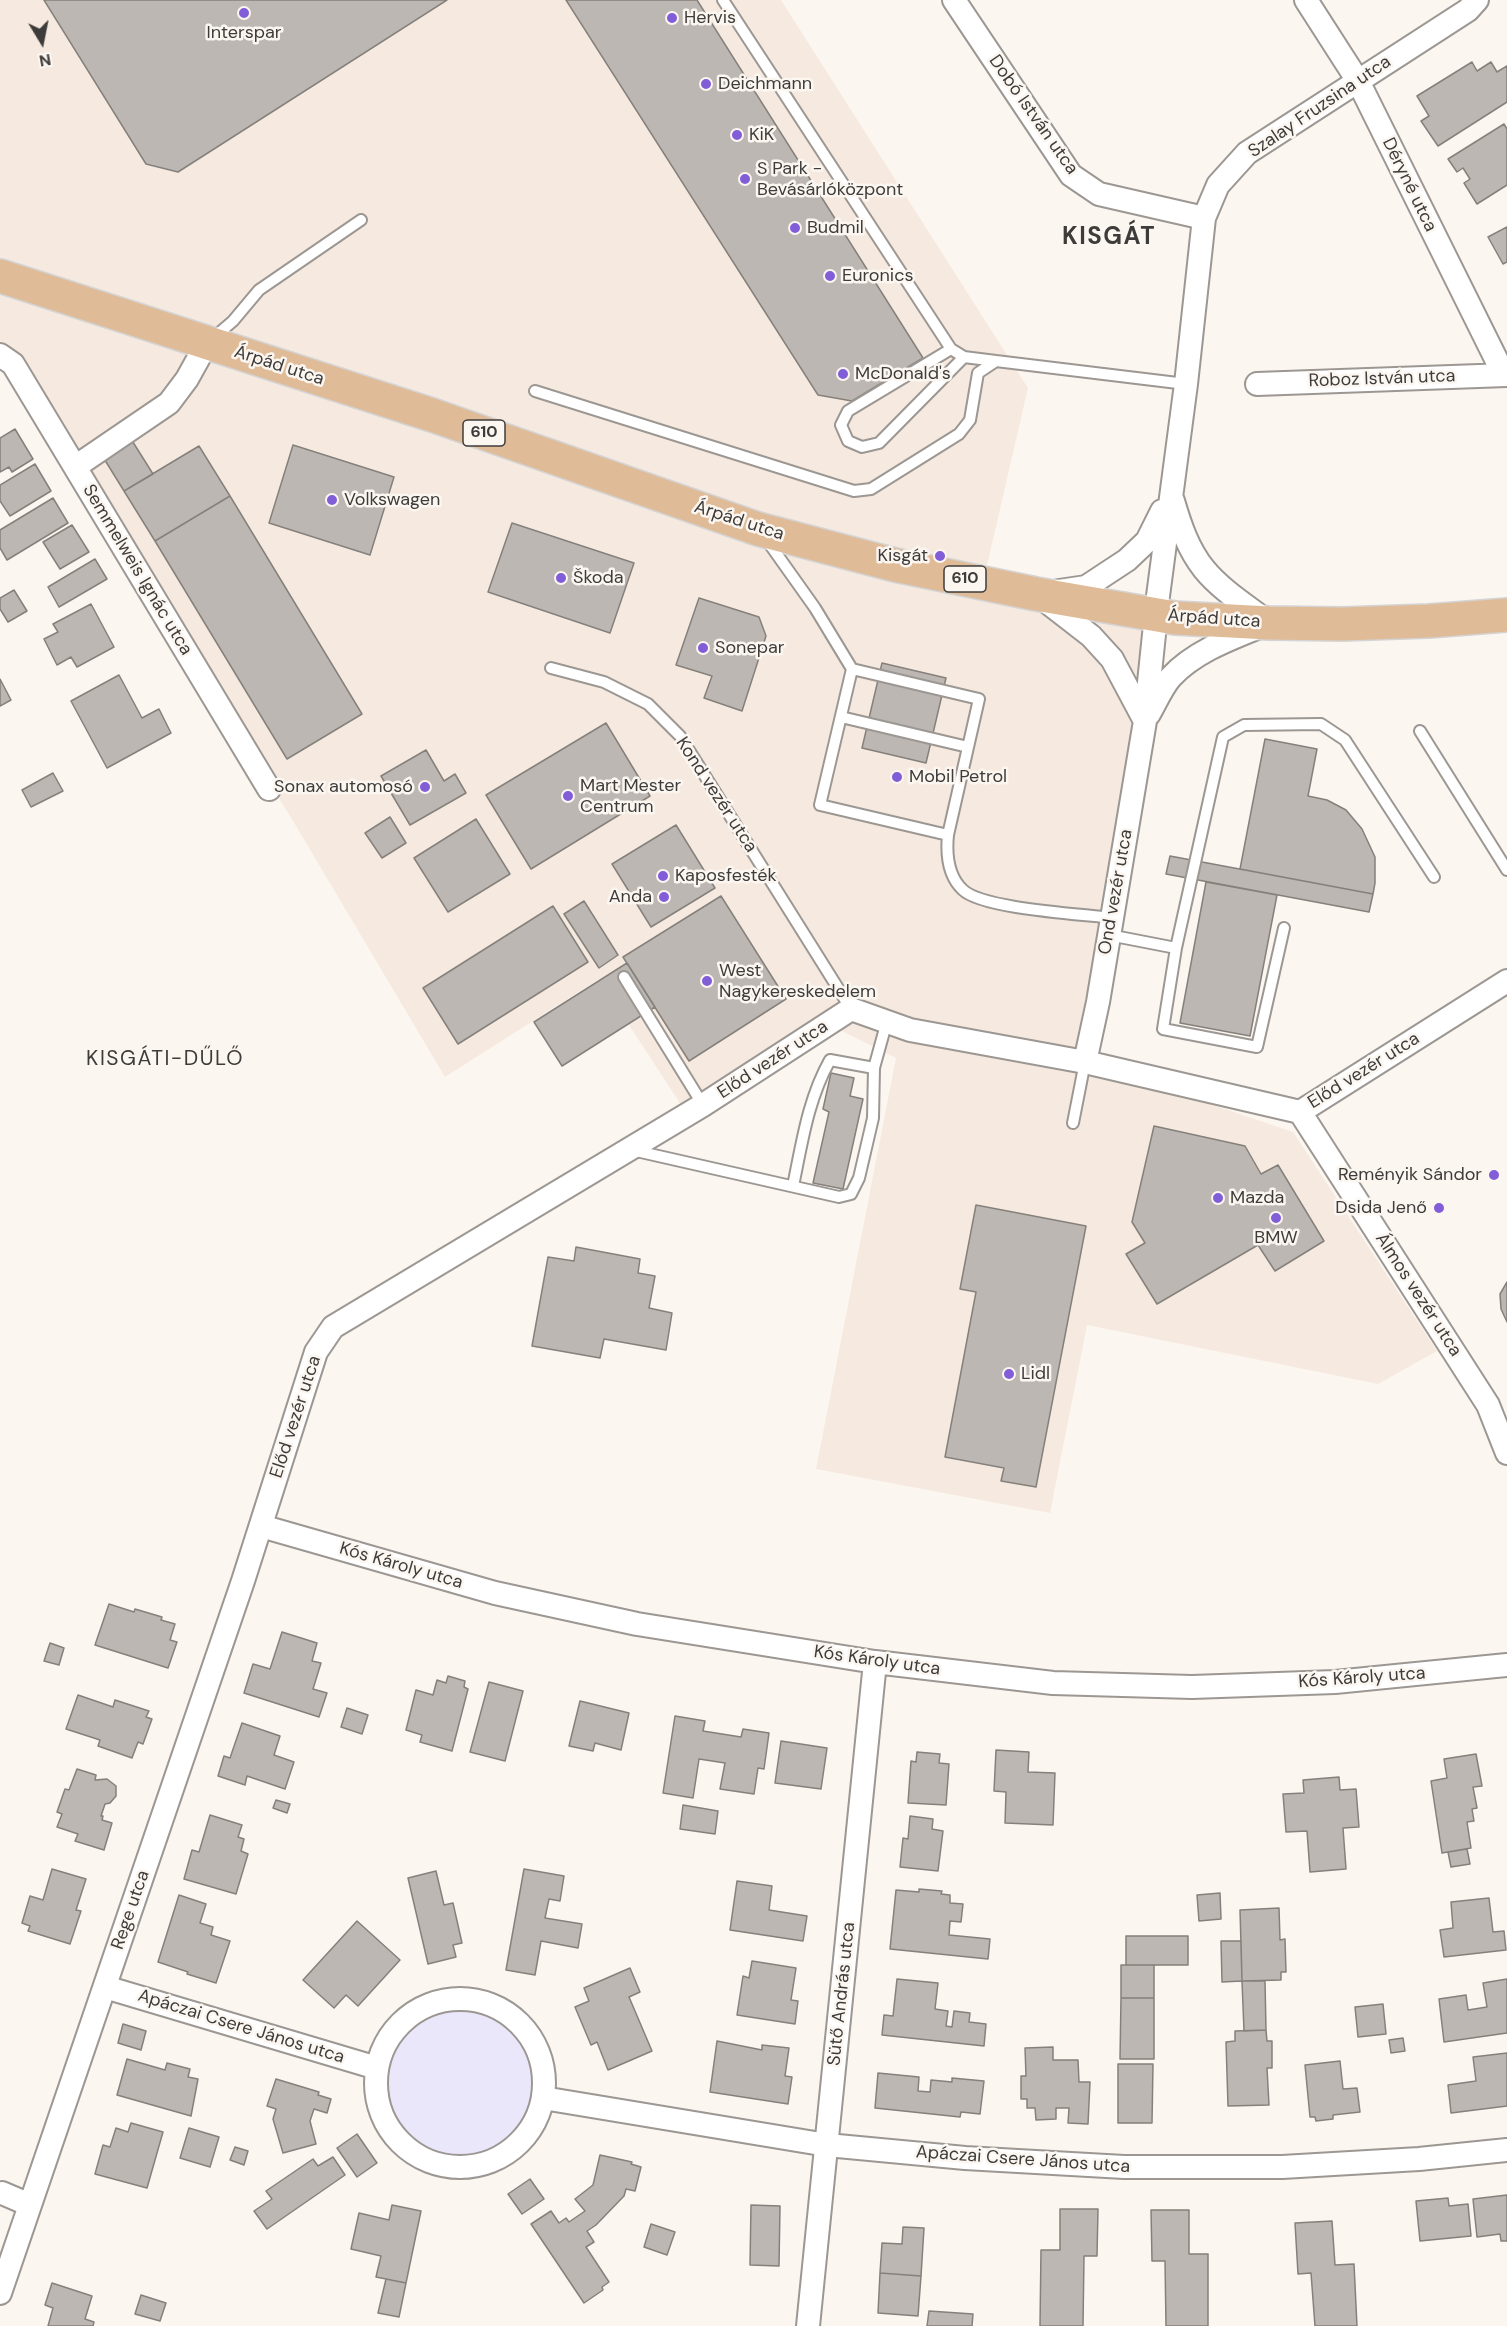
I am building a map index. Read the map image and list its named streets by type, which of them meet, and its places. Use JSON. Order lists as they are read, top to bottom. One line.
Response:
{"streets":{"main road":["Árpád utca","610"],"street":["Szalay Fruzsina utca","Dobó István utca","Déryné utca","Roboz István utca","Semmelweis Ignác utca","Ond vezér utca","Előd vezér utca","Álmos vezér utca","Kós Károly utca","Rege utca","Sütő András utca","Apáczai Csere János utca"],"lane":["Kond vezér utca"]},"crossings":[["Szalay Fruzsina utca","Dobó István utca"],["Szalay Fruzsina utca","Déryné utca"],["Szalay Fruzsina utca","Árpád utca"],["Szalay Fruzsina utca","Ond vezér utca"],["Déryné utca","Roboz István utca"],["Árpád utca","Ond vezér utca"],["Kond vezér utca","Előd vezér utca"],["Ond vezér utca","Előd vezér utca"],["Előd vezér utca","Álmos vezér utca"],["Előd vezér utca","Kós Károly utca"],["Előd vezér utca","Rege utca"],["Kós Károly utca","Rege utca"],["Kós Károly utca","Sütő András utca"],["Rege utca","Apáczai Csere János utca"],["Sütő András utca","Apáczai Csere János utca"]],"districts":["KISGÁT","KISGÁTI-DŰLŐ"],"places":["Interspar","Hervis","Deichmann","KiK","S Park - Bevásárlóközpont","Budmil","Euronics","McDonald's","Volkswagen","Kisgát","Škoda","Sonepar","Mobil Petrol","Sonax automosó","Mart Mester Centrum","Kaposfesték","Anda","West Nagykereskedelem","Reményik Sándor","Mazda","Dsida Jenő","BMW","Lidl"],"north":"bottom"}
